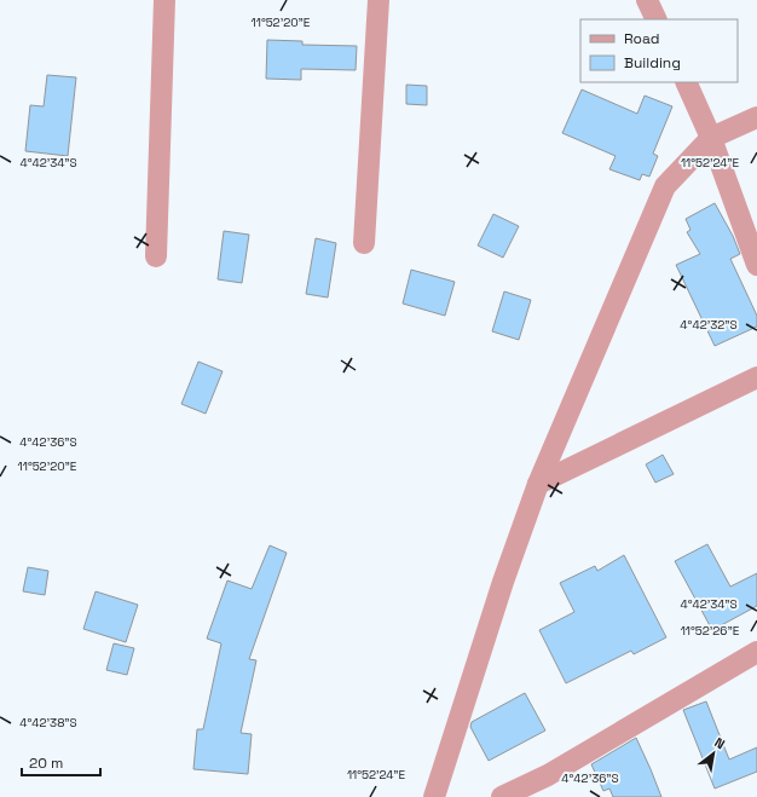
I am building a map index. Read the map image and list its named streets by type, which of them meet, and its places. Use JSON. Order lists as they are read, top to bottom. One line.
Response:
{"legend":["Road","Building"],"scale_bar":"20 m","north":"top right","coordinates":["11°52'20\"E","4°42'34\"S","11°52'24\"E","4°42'32\"S","4°42'36\"S","11°52'26\"E","4°42'38\"S"]}
